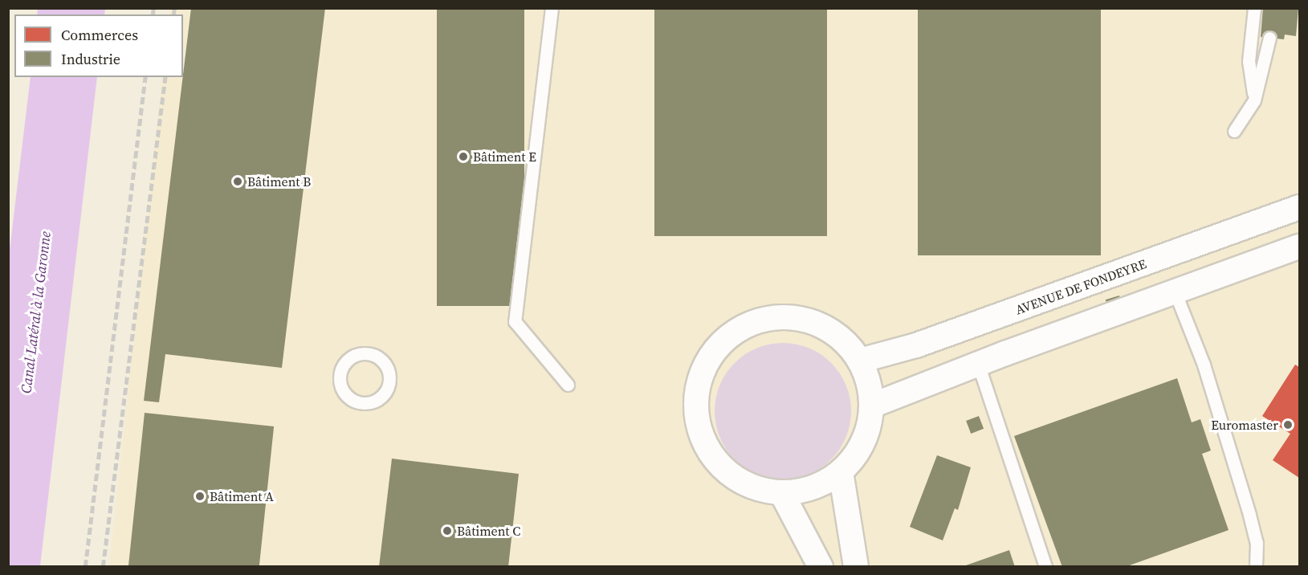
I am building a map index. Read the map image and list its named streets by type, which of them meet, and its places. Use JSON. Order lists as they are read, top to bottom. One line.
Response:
{"streets":{"street":["AVENUE DE FONDEYRE"]},"water":["Canal Latéral à la Garonne"],"places":["Bâtiment E","Bâtiment B","Euromaster","Bâtiment A","Bâtiment C"],"legend":["Commerces","Industrie"]}
